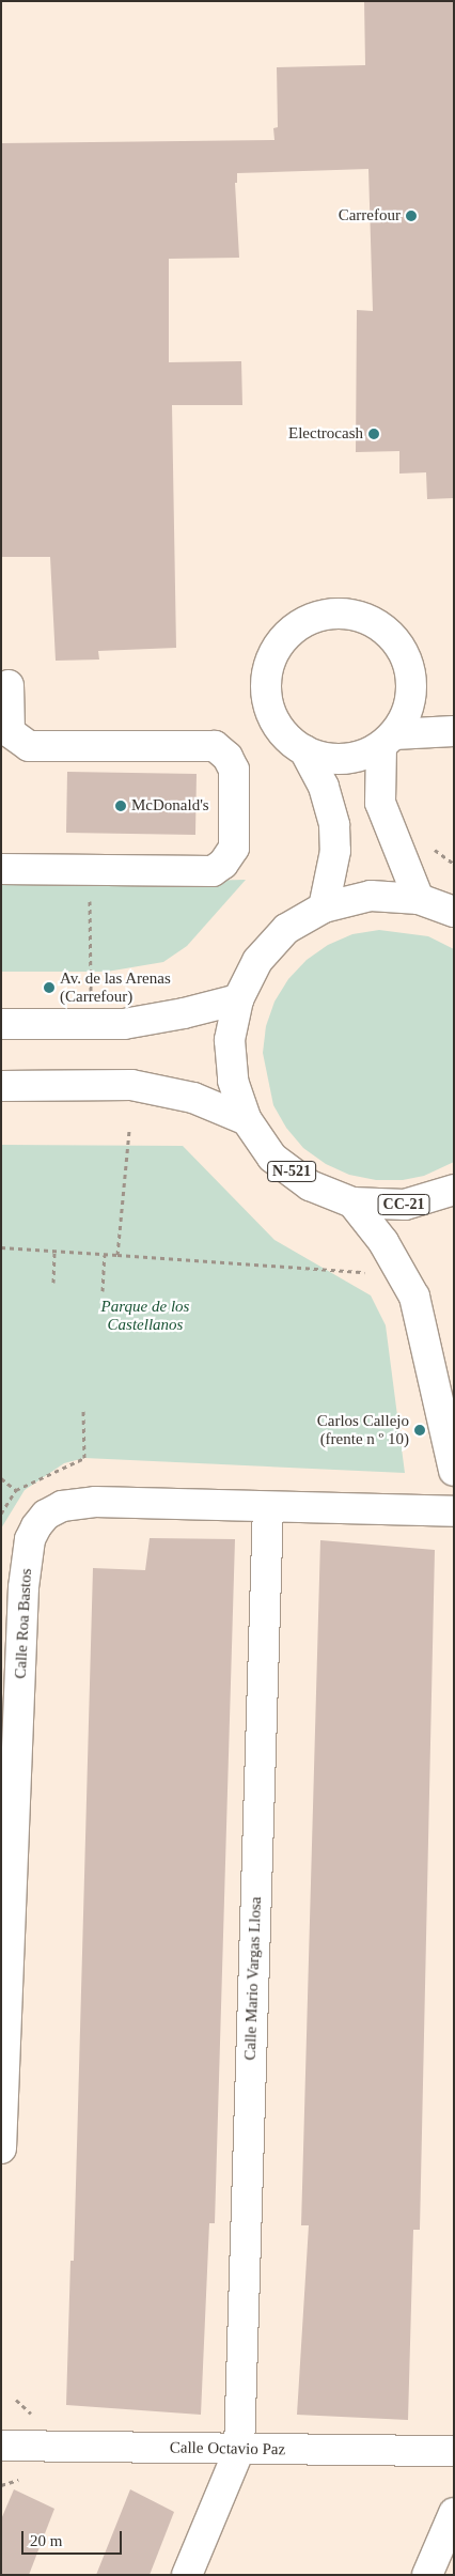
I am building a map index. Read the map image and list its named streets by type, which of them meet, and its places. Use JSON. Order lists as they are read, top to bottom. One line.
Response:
{"streets":{"main road":["N-521","CC-21","Calle Roa Bastos","Calle Mario Vargas Llosa","Calle Octavio Paz"]},"crossings":[["N-521","CC-21"],["Calle Roa Bastos","Calle Mario Vargas Llosa"],["Calle Mario Vargas Llosa","Calle Octavio Paz"]],"parks":["Parque de los Castellanos"],"places":["Carrefour","Electrocash","McDonald's","Av. de las Arenas (Carrefour)","Carlos Callejo (frente n º 10)"],"scale_bar":"20 m"}
